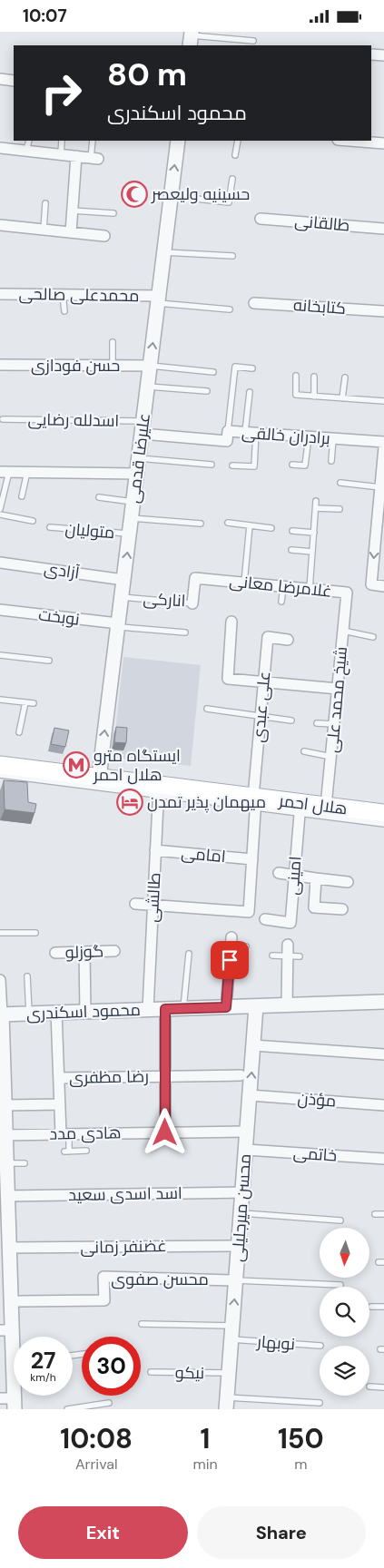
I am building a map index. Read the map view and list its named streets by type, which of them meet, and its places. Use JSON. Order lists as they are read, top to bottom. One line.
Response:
{"streets":{"main road":["هلال احمر"],"street":["طالقانی","محمدعلی صالحی","کتابخانه","حسن فودازی","برادران خالقی","علیرضا قدمی","آزادی","غلامرضا معانی","انارکی","نوبخت","شیخ محمد علی","علی عبدی","امامی","امینی","طالشی","گوزلو","محمود اسکندری","رضا مظفری","مؤذن","هادی مدد","خاتمی","اسد اسدی سعید","محسن میرجلیلی","غضنفر زمانی","محسن صفوی"],"lane":["اسدلله رضایی","متولیان","نوبهار","نیکو"]},"crossings":[["محمدعلی صالحی","علیرضا قدمی"],["حسن فودازی","علیرضا قدمی"],["اسدلله رضایی","برادران خالقی"],["اسدلله رضایی","علیرضا قدمی"],["برادران خالقی","علیرضا قدمی"],["علیرضا قدمی","متولیان"],["علیرضا قدمی","آزادی"],["علیرضا قدمی","انارکی"],["علیرضا قدمی","نوبخت"],["علیرضا قدمی","هلال احمر"],["غلامرضا معانی","انارکی"],["غلامرضا معانی","شیخ محمد علی"],["شیخ محمد علی","هلال احمر"],["علی عبدی","هلال احمر"],["هلال احمر","امینی"],["هلال احمر","طالشی"],["امامی","طالشی"],["طالشی","محمود اسکندری"],["محمود اسکندری","محسن میرجلیلی"],["مؤذن","محسن میرجلیلی"],["هادی مدد","محسن میرجلیلی"],["خاتمی","محسن میرجلیلی"],["اسد اسدی سعید","محسن میرجلیلی"],["محسن میرجلیلی","غضنفر زمانی"],["محسن میرجلیلی","محسن صفوی"],["محسن میرجلیلی","نوبهار"],["محسن میرجلیلی","نیکو"]],"one_way":["علیرضا قدمی"],"places":{"mosque":["حسینیه ولیعصر"],"metro station":["ایستگاه مترو هلال احمر"],"hotel":["میهمان پذیر تمدن"]},"north":"bottom","page":{"status":"10:07","turn":["80 m","محمود اسکندری"],"speed":"27 km/h","limit":"30","eta":["10:08","Arrival","1","min","150","m"],"buttons":["Exit","Share"]}}
